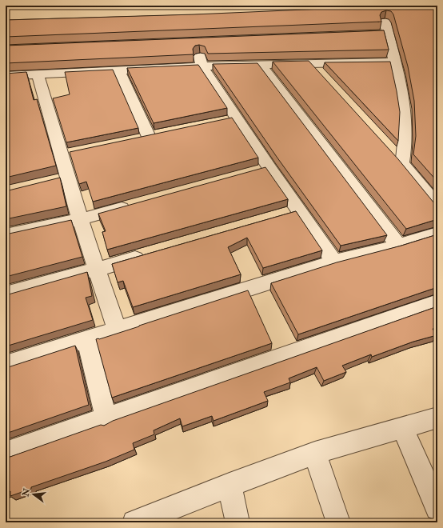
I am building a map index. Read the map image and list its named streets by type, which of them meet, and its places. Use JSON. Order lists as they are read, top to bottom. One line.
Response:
{"north":"left"}
